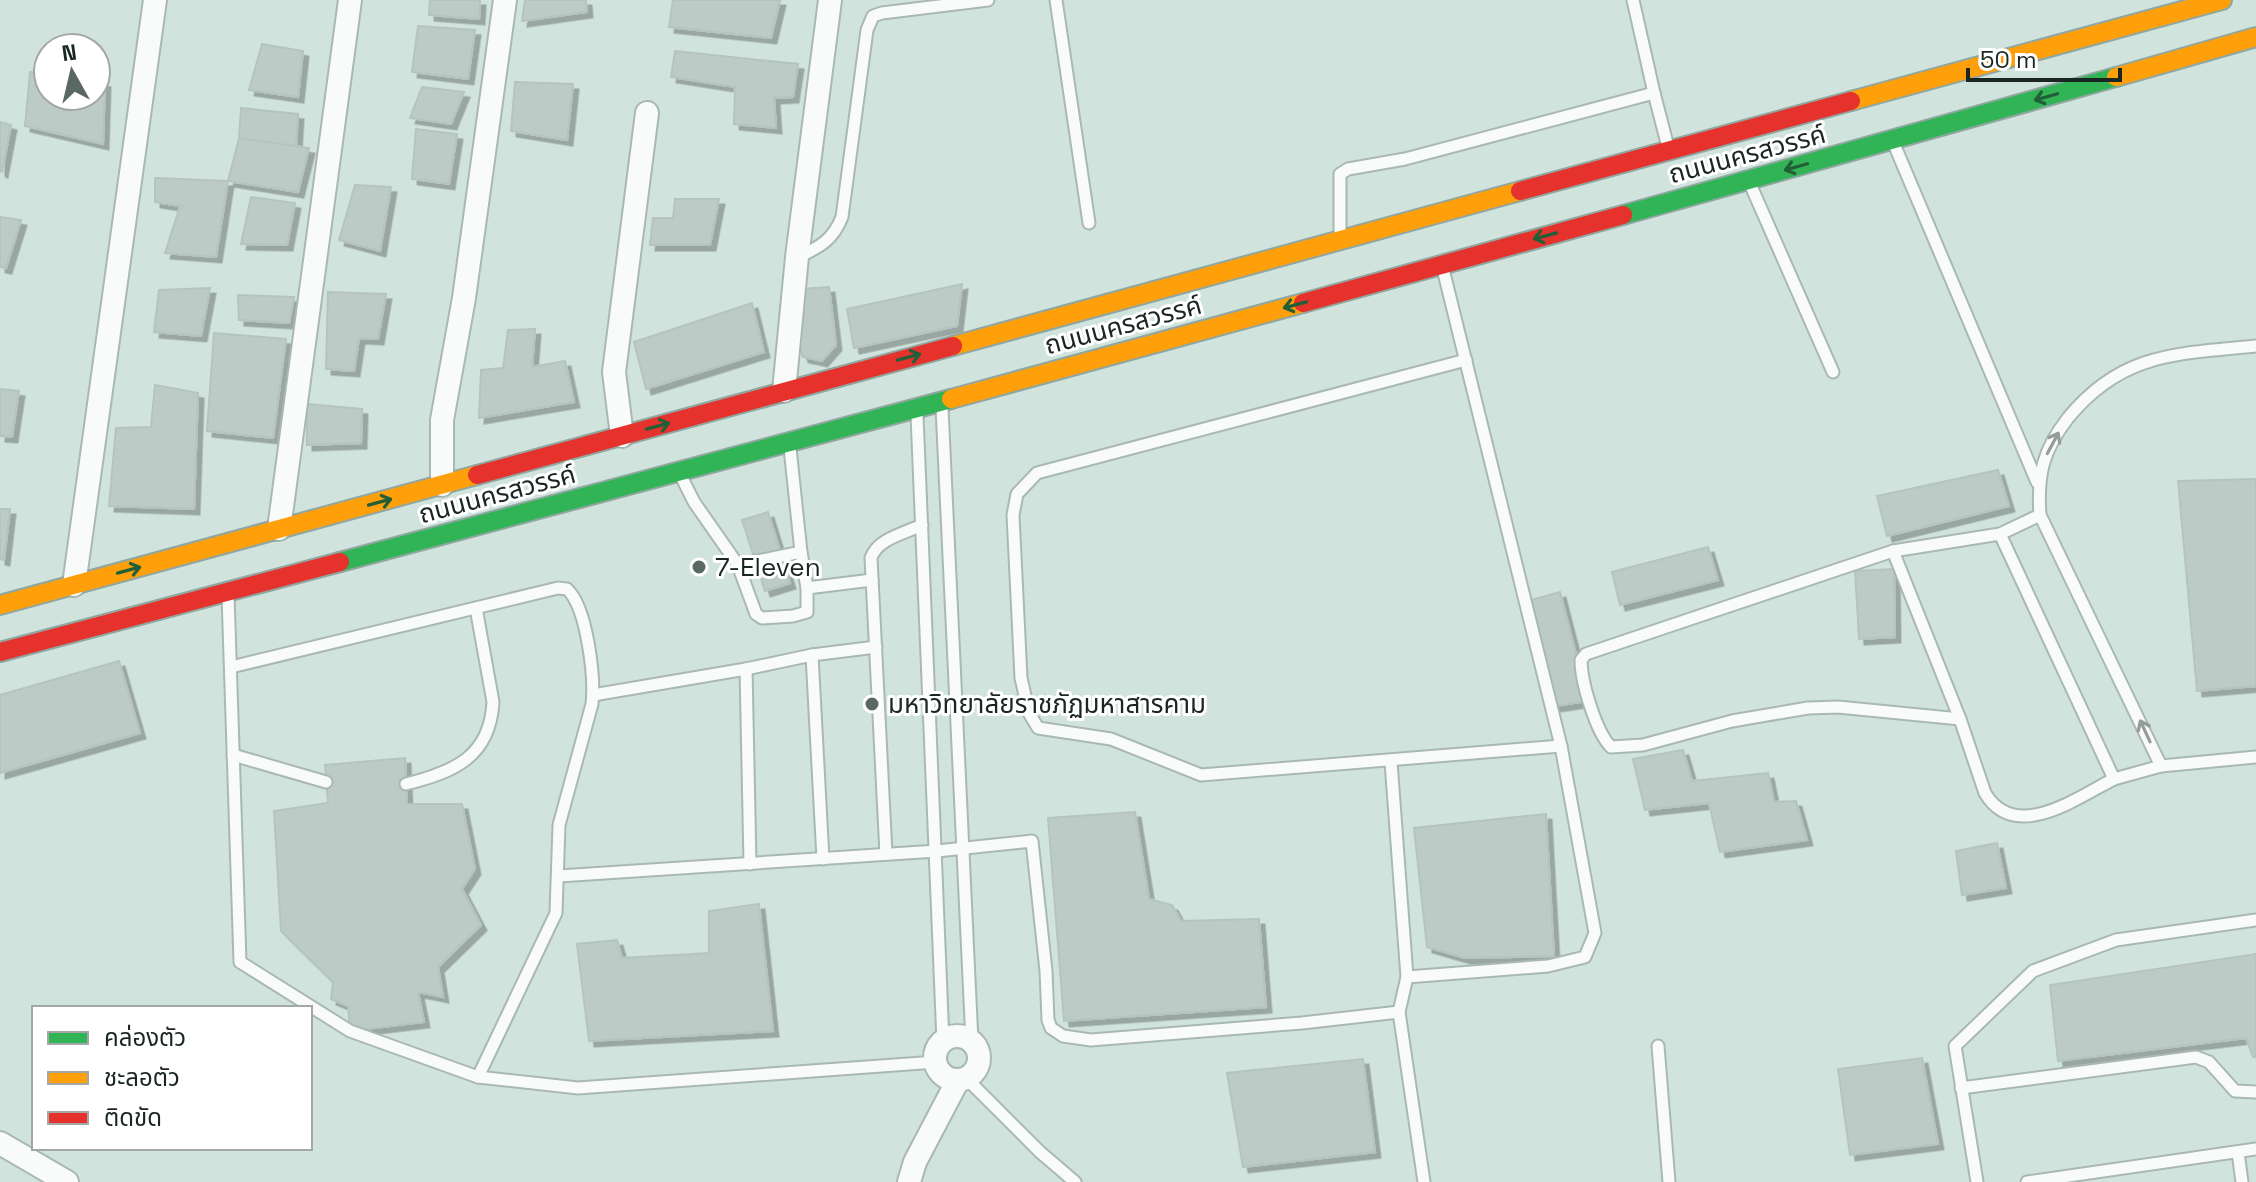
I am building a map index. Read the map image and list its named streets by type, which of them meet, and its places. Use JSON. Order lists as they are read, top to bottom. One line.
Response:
{"streets":{"main road":["ถนนนครสวรรค์"]},"places":["7-Eleven","มหาวิทยาลัยราชภัฏมหาสารคาม"],"legend":["คล่องตัว","ชะลอตัว","ติดขัด"],"scale_bar":"50 m","north":"top"}
